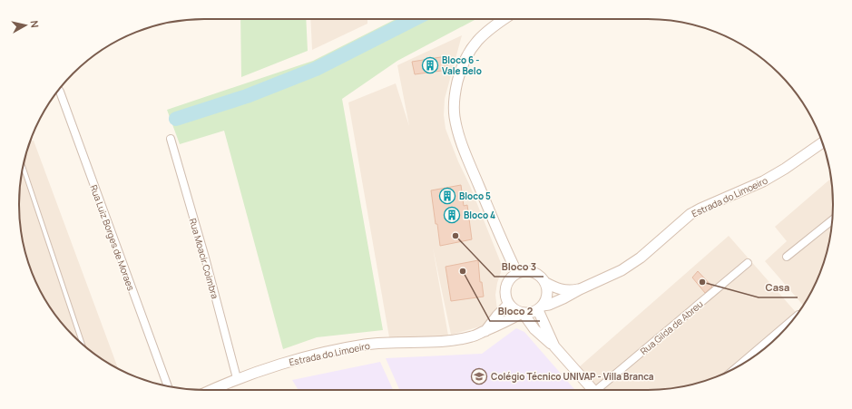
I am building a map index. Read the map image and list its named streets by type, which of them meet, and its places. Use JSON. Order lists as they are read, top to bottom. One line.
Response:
{"streets":{"main road":["Estrada do Limoeiro"],"street":["Rua Luiz Borges de Moraes","Rua Moacir Coimbra","Rua Gilda de Abreu"]},"crossings":[["Estrada do Limoeiro","Rua Moacir Coimbra"]],"places":{"building":["Bloco 6 - Vale Belo","Bloco 5","Bloco 4"],"other":["Bloco 3","Bloco 2","Casa"],"school or university":["Colégio Técnico UNIVAP - Villa Branca"]},"north":"right"}
